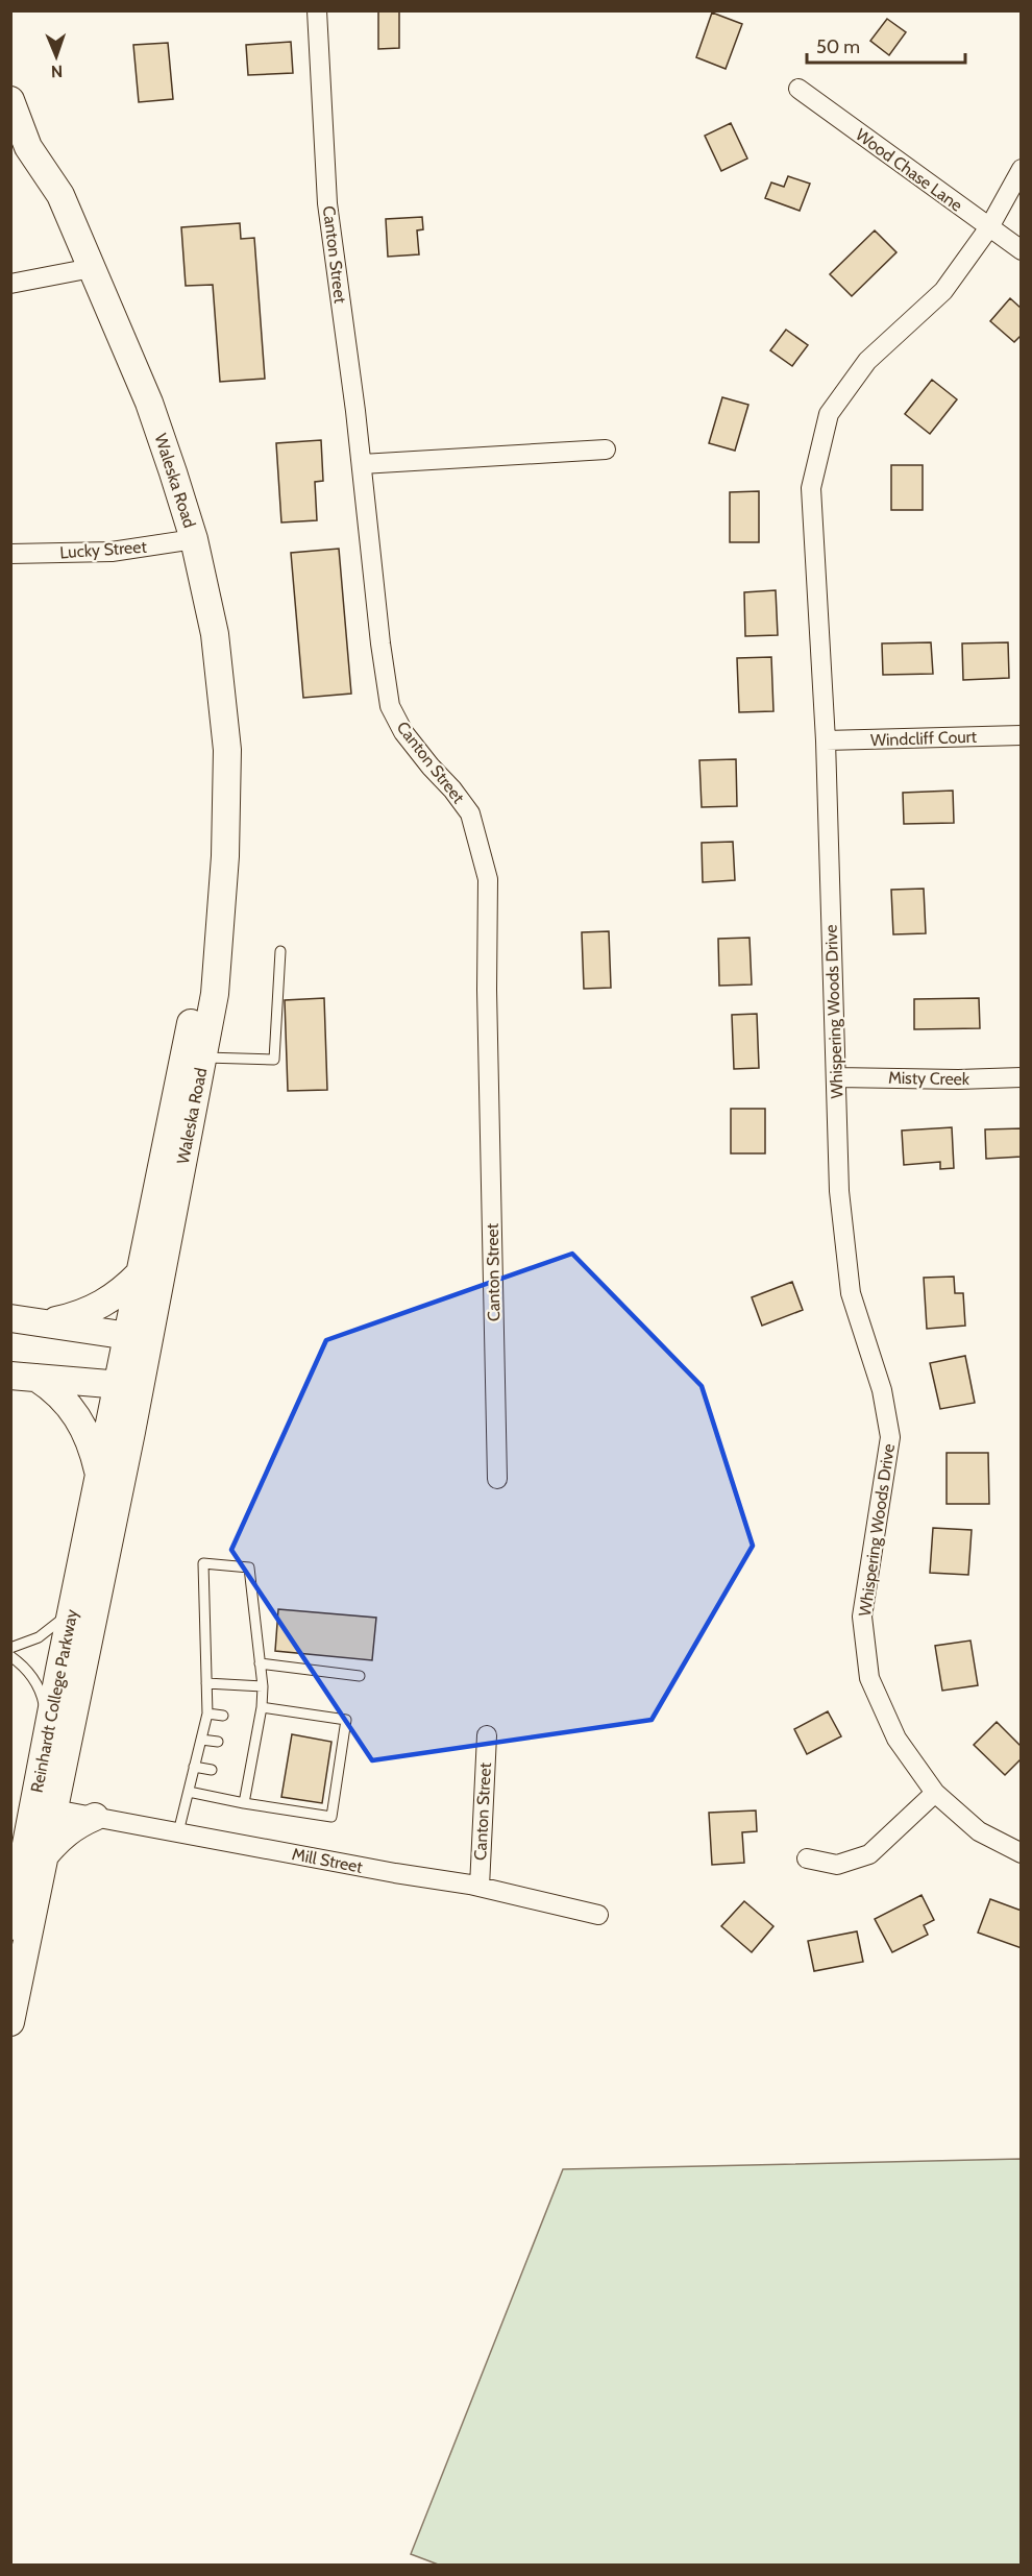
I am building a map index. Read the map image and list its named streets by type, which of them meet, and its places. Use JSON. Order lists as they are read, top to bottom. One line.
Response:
{"streets":{"main road":["Waleska Road","Reinhardt College Parkway"],"street":["Wood Chase Lane","Canton Street","Lucky Street","Windcliff Court","Whispering Woods Drive","Misty Creek","Mill Street"]},"crossings":[["Wood Chase Lane","Whispering Woods Drive"],["Canton Street","Mill Street"],["Waleska Road","Lucky Street"],["Windcliff Court","Whispering Woods Drive"],["Whispering Woods Drive","Misty Creek"],["Reinhardt College Parkway","Mill Street"]],"scale_bar":"50 m","north":"bottom"}
